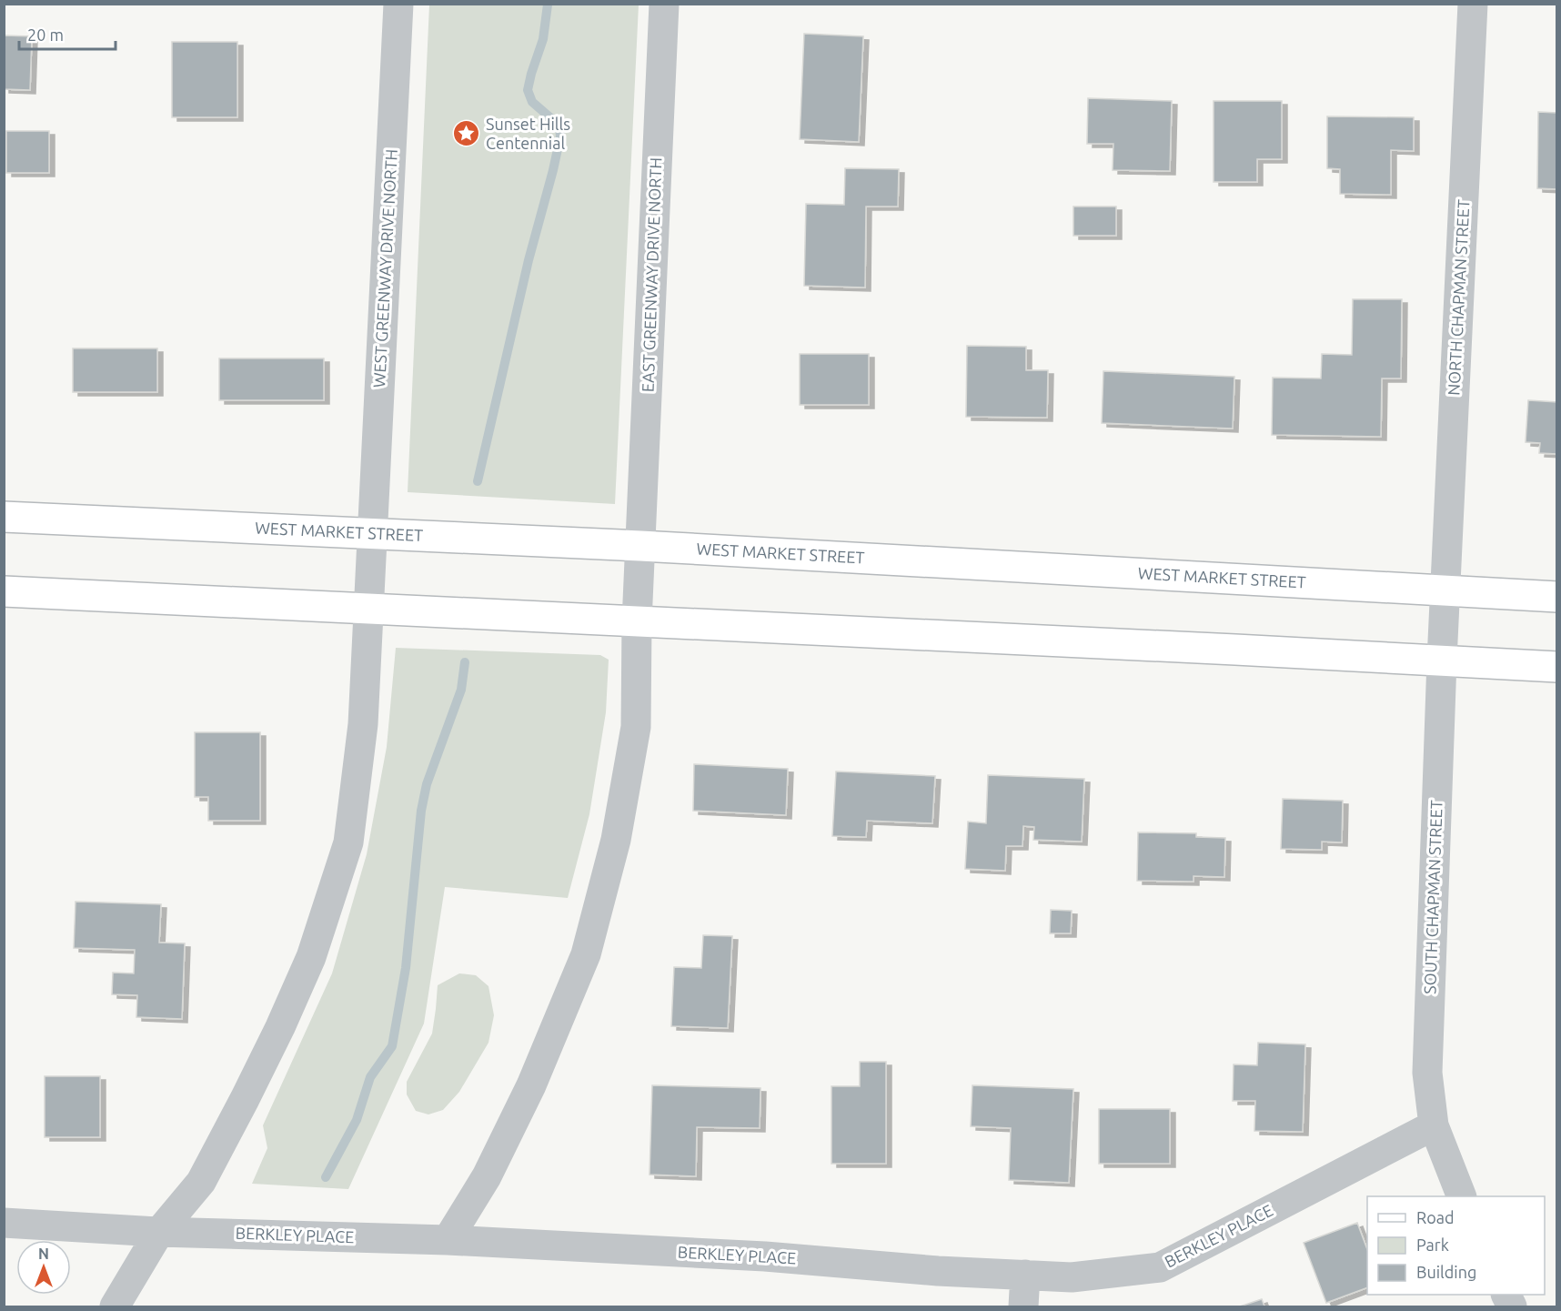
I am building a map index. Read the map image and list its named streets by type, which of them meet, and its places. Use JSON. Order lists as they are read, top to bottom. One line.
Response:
{"streets":{"main road":["WEST MARKET STREET"],"street":["WEST GREENWAY DRIVE NORTH","EAST GREENWAY DRIVE NORTH","NORTH CHAPMAN STREET","SOUTH CHAPMAN STREET","BERKLEY PLACE"]},"crossings":[["WEST GREENWAY DRIVE NORTH","WEST MARKET STREET"],["WEST GREENWAY DRIVE NORTH","BERKLEY PLACE"],["EAST GREENWAY DRIVE NORTH","WEST MARKET STREET"],["EAST GREENWAY DRIVE NORTH","BERKLEY PLACE"],["NORTH CHAPMAN STREET","WEST MARKET STREET"],["NORTH CHAPMAN STREET","SOUTH CHAPMAN STREET"],["WEST MARKET STREET","SOUTH CHAPMAN STREET"],["SOUTH CHAPMAN STREET","BERKLEY PLACE"]],"places":{"place":["Sunset Hills Centennial"]},"legend":["Road","Park","Building"],"scale_bar":"20 m","north":"top"}
